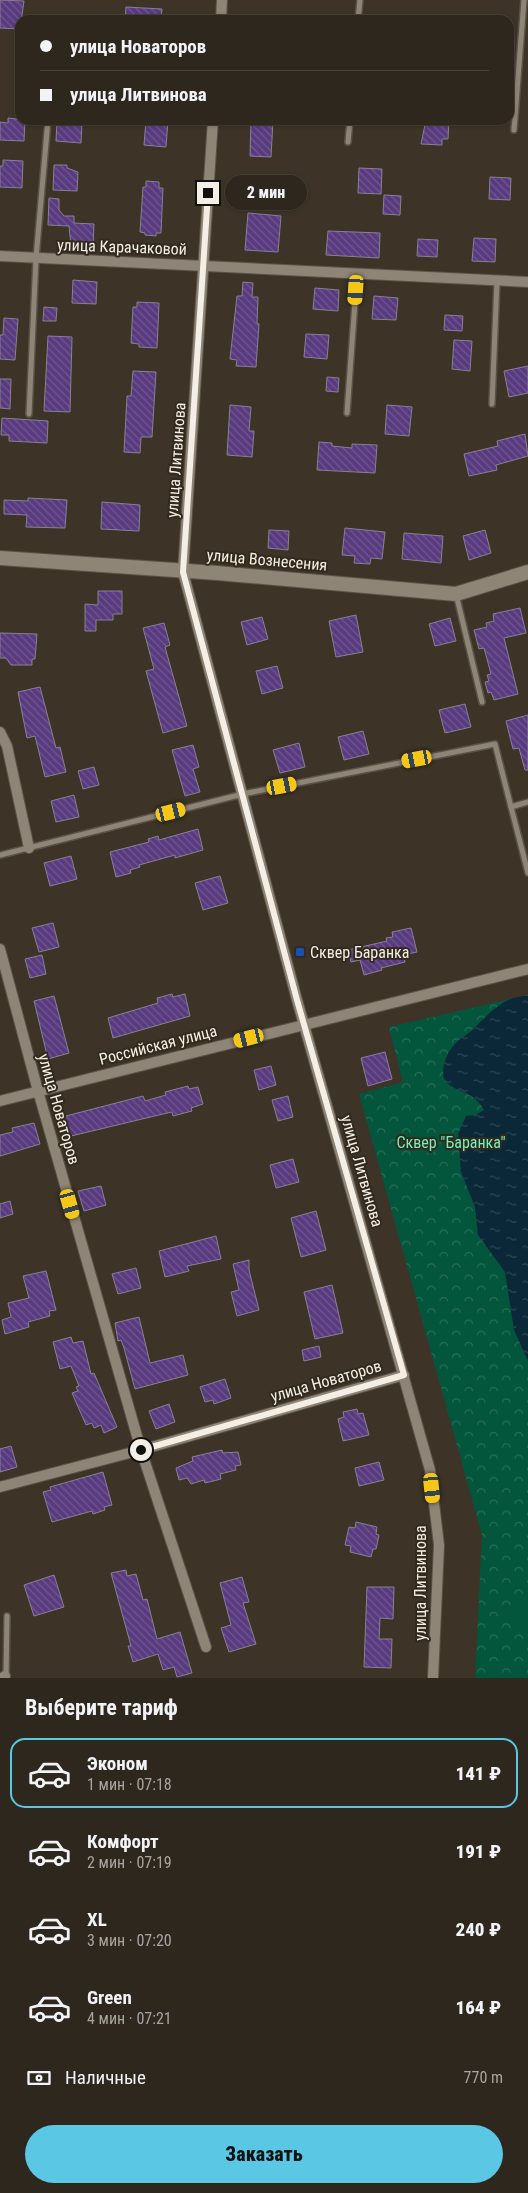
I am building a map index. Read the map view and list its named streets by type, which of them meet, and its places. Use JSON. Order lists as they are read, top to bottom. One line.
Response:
{"streets":{"street":["улица Карачаковой","улица Литвинова","улица Вознесения","Российская улица","улица Новаторов"]},"crossings":[["улица Карачаковой","улица Литвинова"],["улица Литвинова","улица Вознесения"],["улица Литвинова","Российская улица"],["улица Литвинова","улица Новаторов"],["Российская улица","улица Новаторов"]],"parks":["Сквер \"Баранка\""],"places":{"transit":["Сквер Баранка"]},"page":{"banner":["улица Новаторов","улица Литвинова"],"bubble":"2 мин","heading":"Выберите тариф","list":[{"name":"Эконом","note":"1 мин · 07:18","value":"141 ₽"},{"name":"Комфорт","note":"2 мин · 07:19","value":"191 ₽"},{"name":"XL","note":"3 мин · 07:20","value":"240 ₽"},{"name":"Green","note":"4 мин · 07:21","value":"164 ₽"}],"pay":["Наличные","770 m"],"buttons":"Заказать"}}
